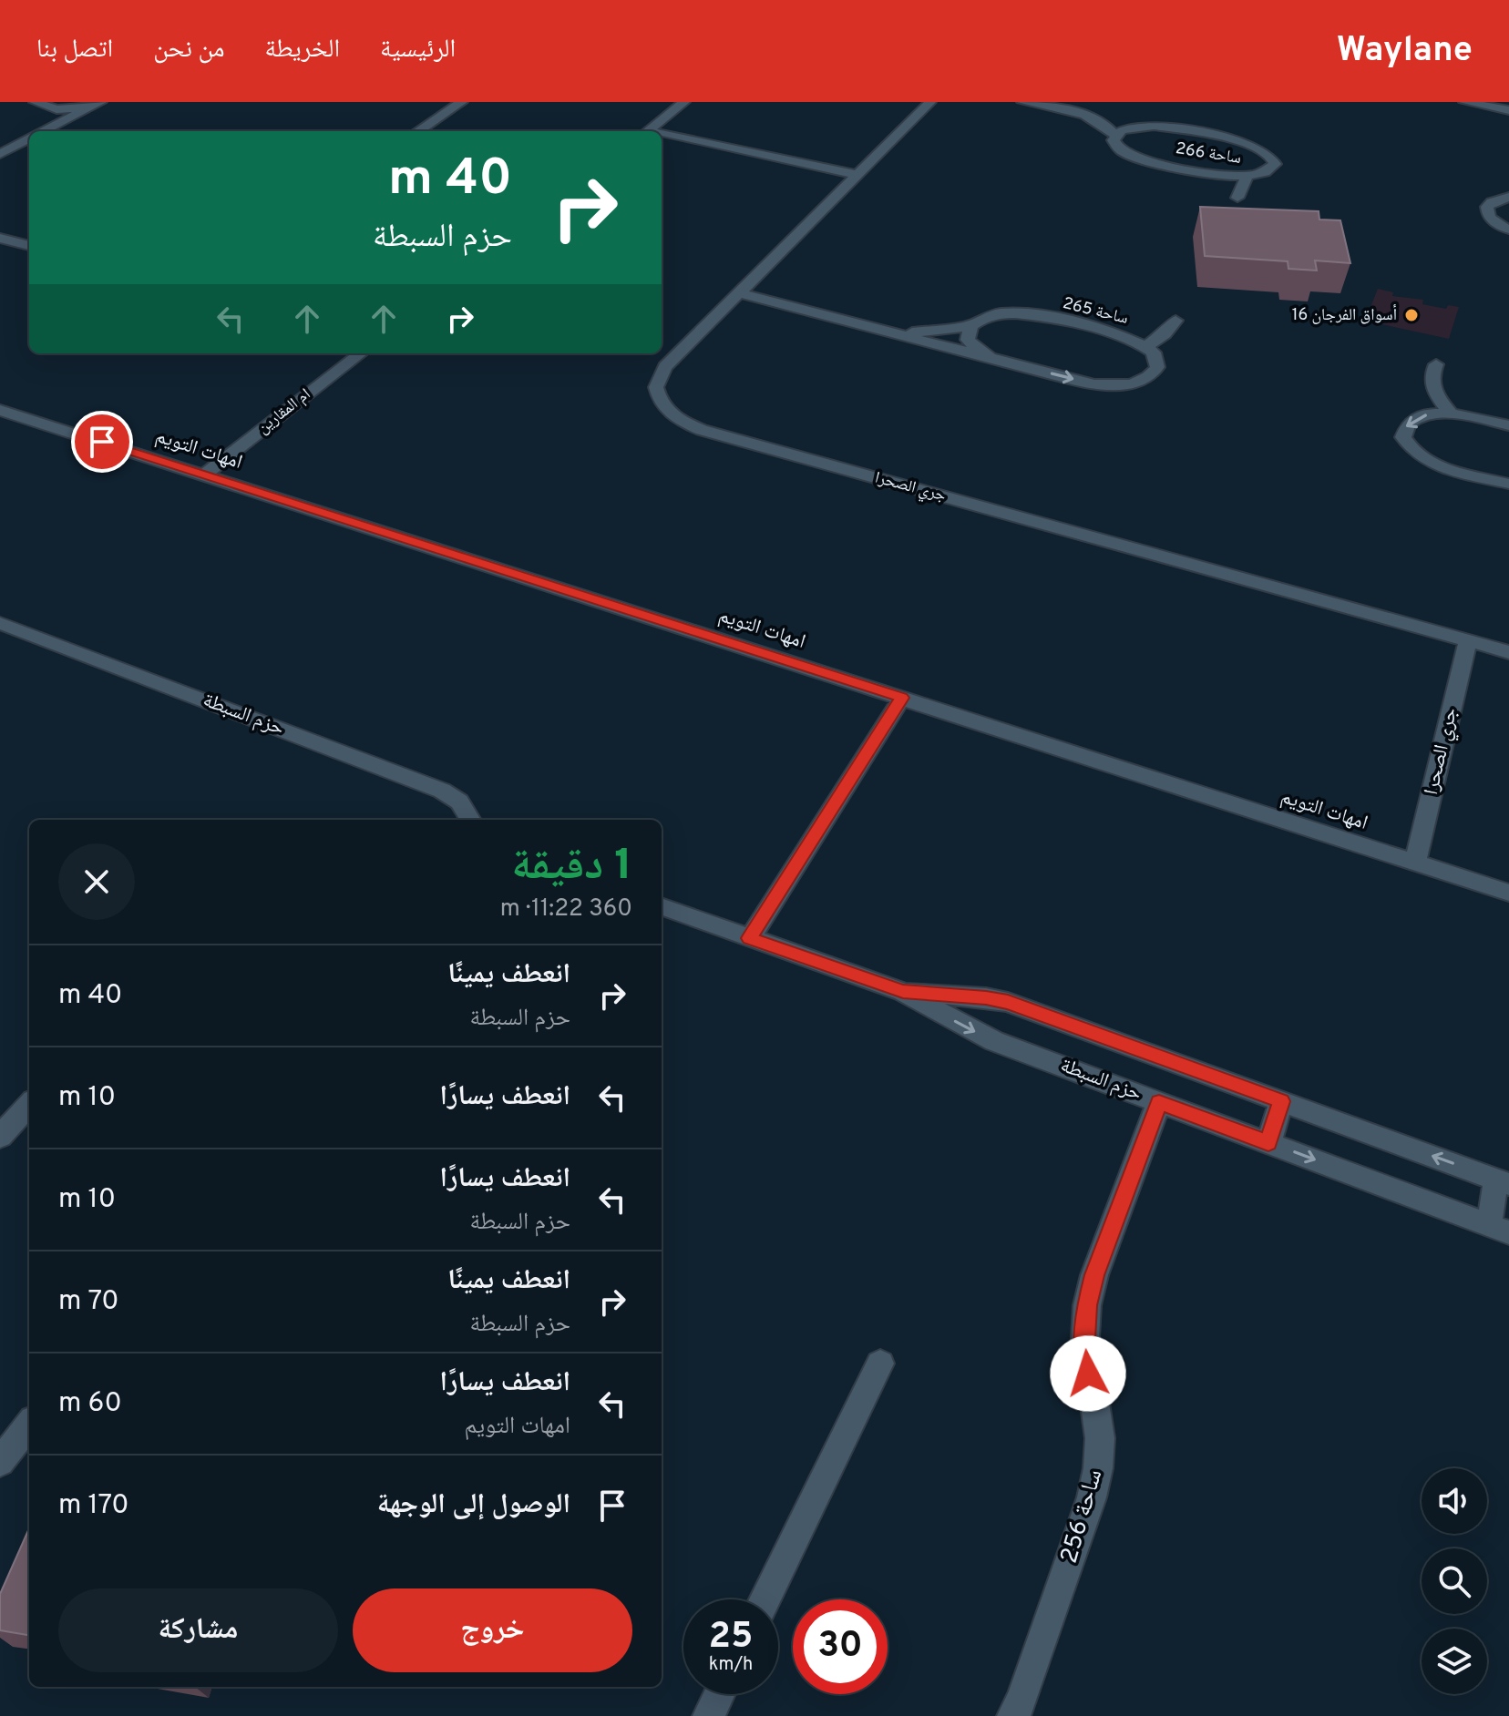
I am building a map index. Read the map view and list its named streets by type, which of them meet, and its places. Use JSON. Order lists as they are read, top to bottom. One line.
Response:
{"streets":{"street":["ساحة 266","ساحة 265","ام المقارين","امهات التويم","جري الصحرا","حزم السبطة","ساحة 256"]},"crossings":[["ساحة 265","جري الصحرا"],["ام المقارين","امهات التويم"],["امهات التويم","جري الصحرا"],["حزم السبطة","ساحة 256"]],"places":["أسواق الفرجان 16"],"page":{"header":"Waylane","nav":["الرئيسية","الخريطة","من نحن","اتصل بنا"],"turn":["40 m","حزم السبطة"],"heading":["1 دقيقة","360 m · 11:22"],"list":[{"name":"انعطف يمينًا","note":"حزم السبطة","value":"40 m"},{"name":"انعطف يسارًا","value":"10 m"},{"name":"انعطف يسارًا","note":"حزم السبطة","value":"10 m"},{"name":"انعطف يمينًا","note":"حزم السبطة","value":"70 m"},{"name":"انعطف يسارًا","note":"امهات التويم","value":"60 m"},{"name":"الوصول إلى الوجهة","value":"170 m"}],"buttons":["خروج","مشاركة"],"speed":"25 km/h","limit":"30"}}
